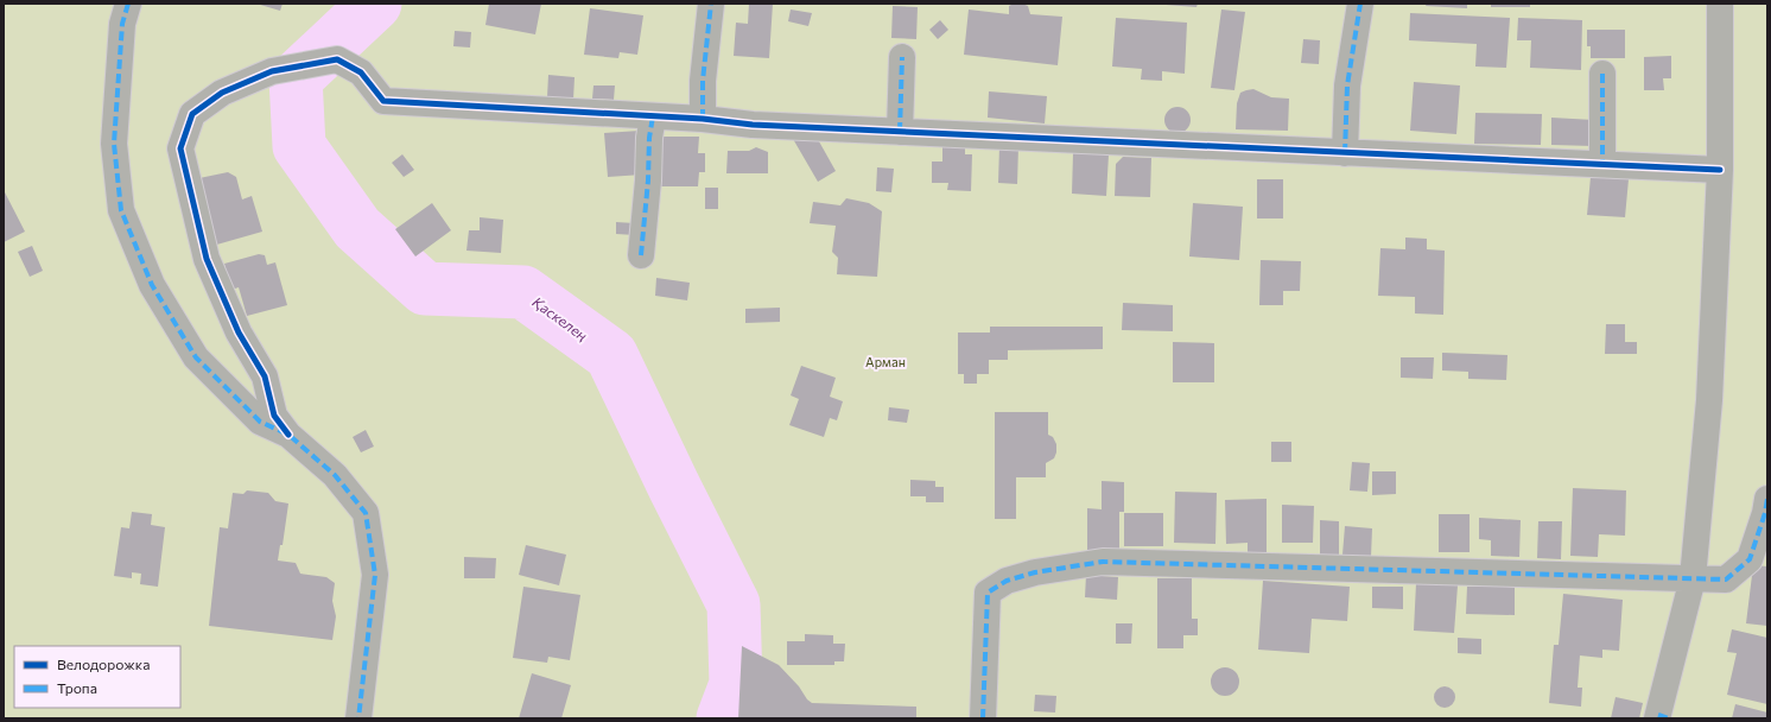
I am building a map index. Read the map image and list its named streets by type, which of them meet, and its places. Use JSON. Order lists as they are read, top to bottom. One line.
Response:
{"water":["Қаскелең"],"parks":["Арман"],"legend":["Велодорожка","Тропа"]}
